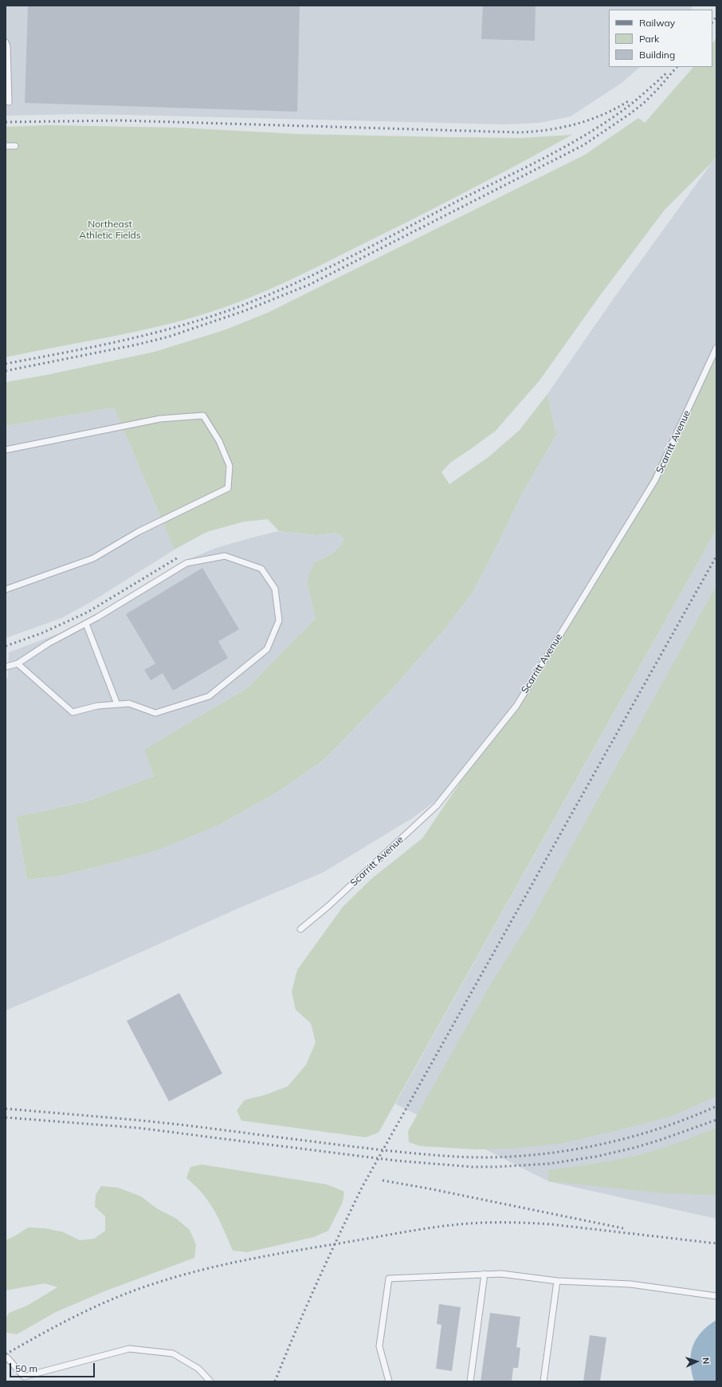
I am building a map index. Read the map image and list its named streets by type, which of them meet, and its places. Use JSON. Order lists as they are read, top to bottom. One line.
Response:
{"streets":{"lane":["Scarritt Avenue"]},"parks":["Northeast Athletic Fields"],"legend":["Railway","Park","Building"],"scale_bar":"50 m","north":"right"}
